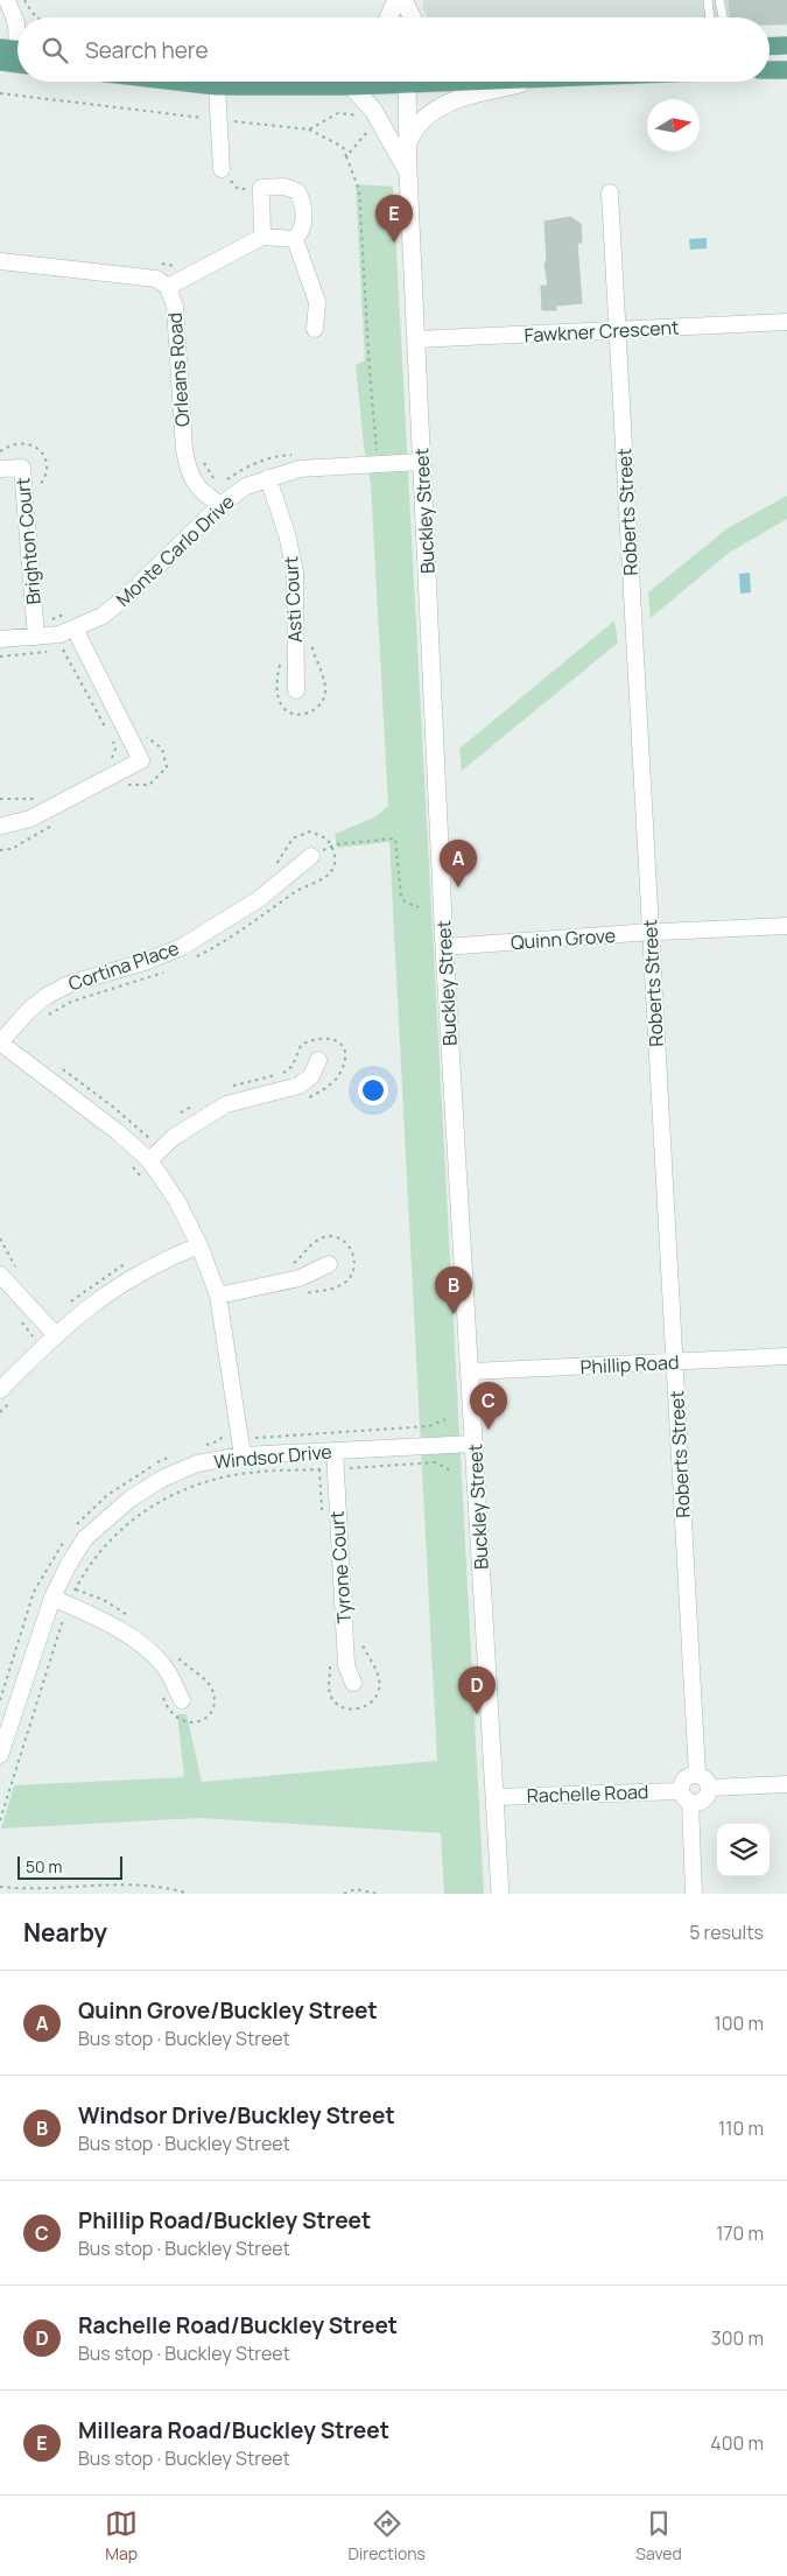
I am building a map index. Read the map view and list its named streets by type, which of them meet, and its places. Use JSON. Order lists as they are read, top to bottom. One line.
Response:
{"streets":{"main road":["Buckley Street"],"street":["Fawkner Crescent","Orleans Road","Roberts Street","Brighton Court","Monte Carlo Drive","Asti Court","Quinn Grove","Cortina Place","Phillip Road","Windsor Drive","Tyrone Court","Rachelle Road"]},"crossings":[["Fawkner Crescent","Buckley Street"],["Fawkner Crescent","Roberts Street"],["Orleans Road","Monte Carlo Drive"],["Buckley Street","Monte Carlo Drive"],["Buckley Street","Quinn Grove"],["Buckley Street","Phillip Road"],["Buckley Street","Windsor Drive"],["Buckley Street","Rachelle Road"],["Roberts Street","Quinn Grove"],["Roberts Street","Phillip Road"],["Roberts Street","Rachelle Road"],["Brighton Court","Monte Carlo Drive"],["Monte Carlo Drive","Asti Court"],["Windsor Drive","Tyrone Court"]],"scale_bar":"50 m","north":"right","page":{"search":"Search here","pins":["E","A","B","C","D"],"scale":"50 m","heading":["Nearby","5 results"],"list":[{"mark":"A","name":"Quinn Grove/Buckley Street","note":"Bus stop · Buckley Street","value":"100 m"},{"mark":"B","name":"Windsor Drive/Buckley Street","note":"Bus stop · Buckley Street","value":"110 m"},{"mark":"C","name":"Phillip Road/Buckley Street","note":"Bus stop · Buckley Street","value":"170 m"},{"mark":"D","name":"Rachelle Road/Buckley Street","note":"Bus stop · Buckley Street","value":"300 m"},{"mark":"E","name":"Milleara Road/Buckley Street","note":"Bus stop · Buckley Street","value":"400 m"}],"nav":["Map","Directions","Saved"]}}
